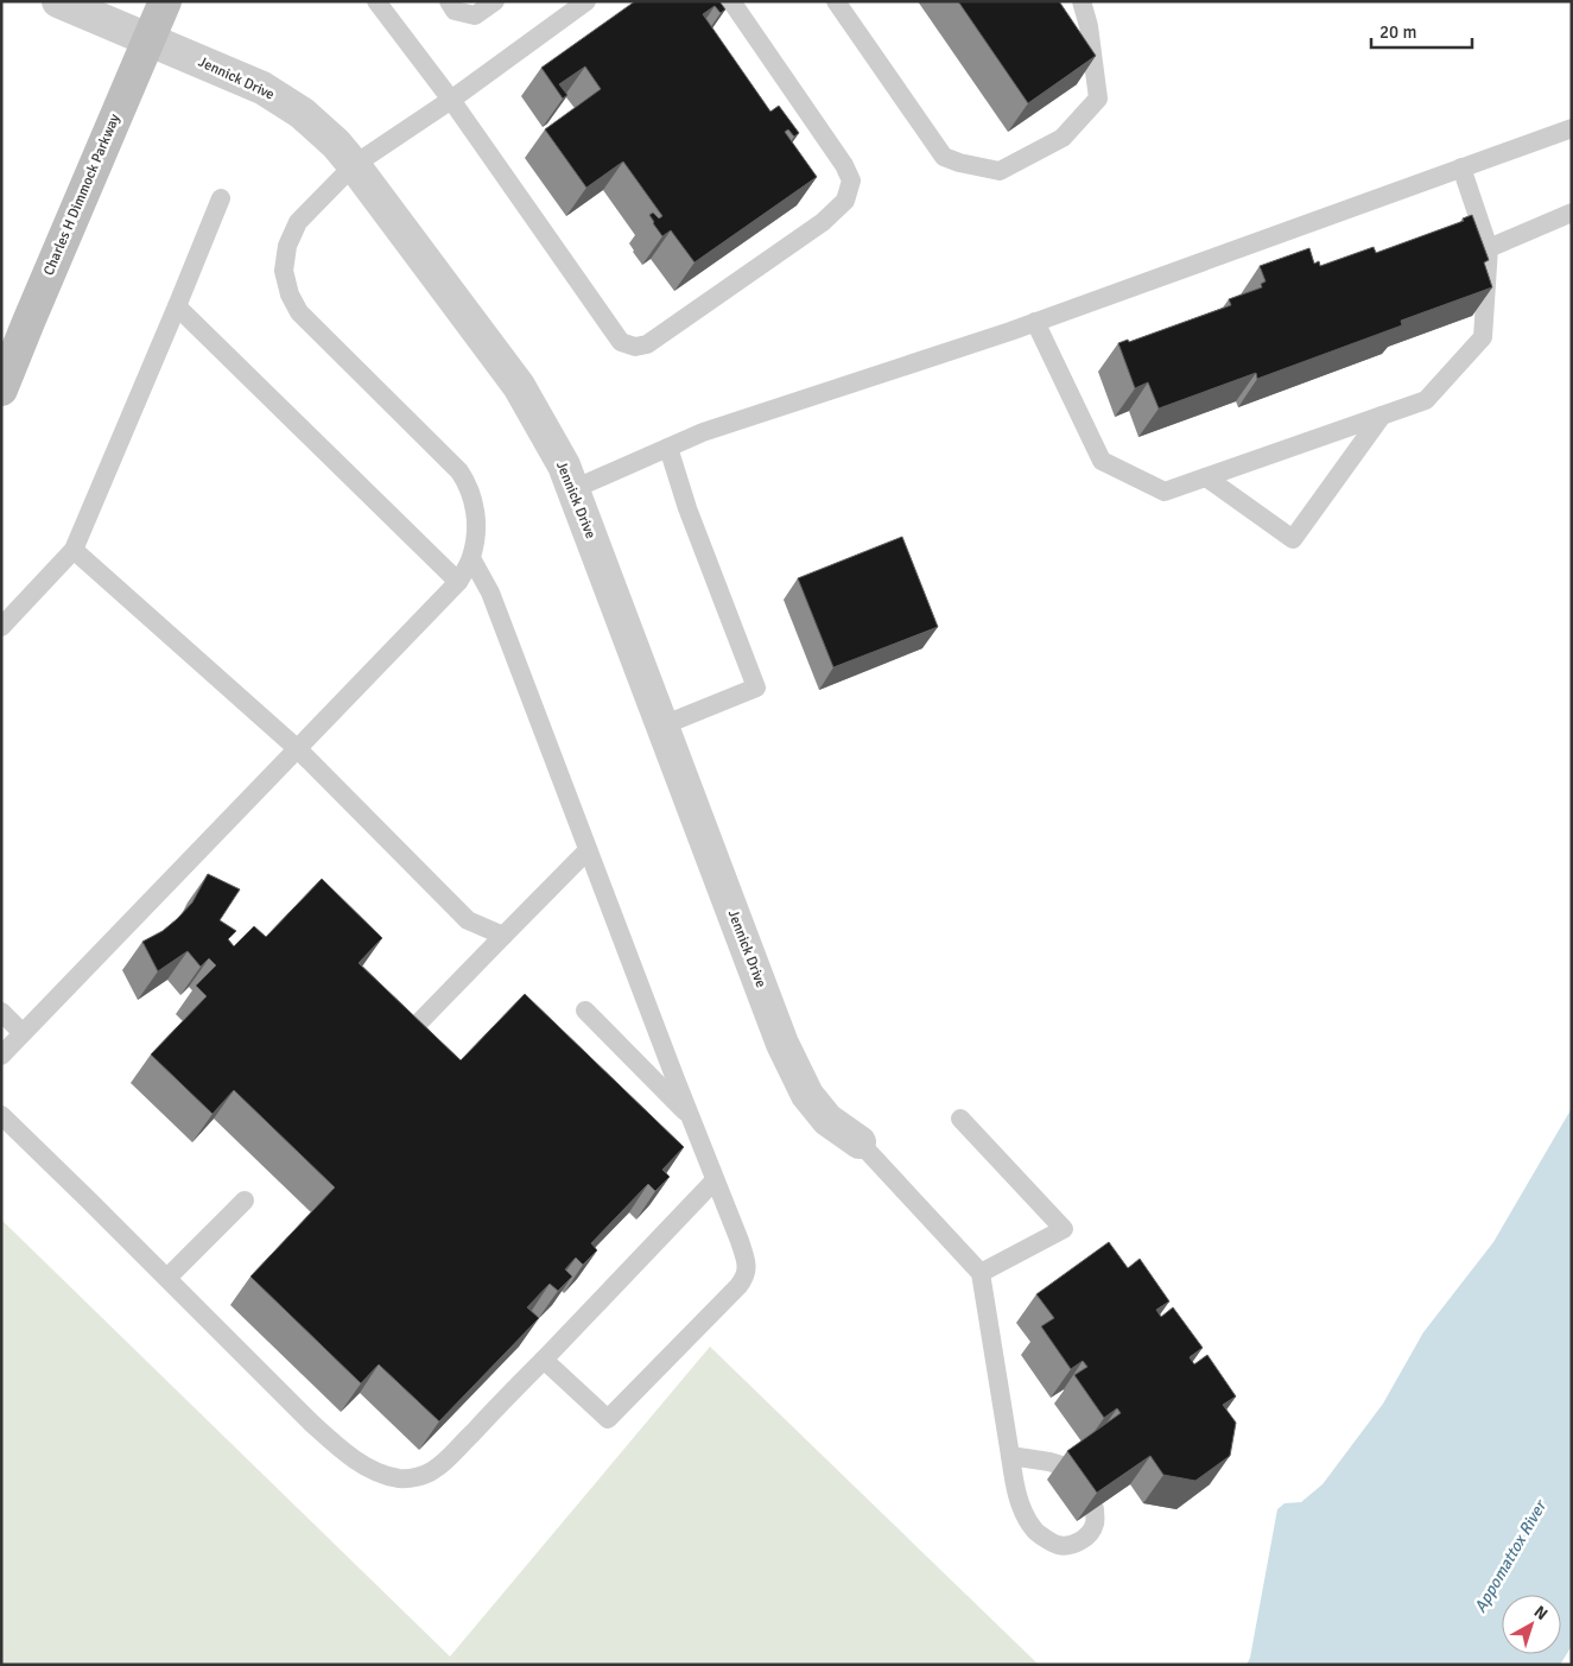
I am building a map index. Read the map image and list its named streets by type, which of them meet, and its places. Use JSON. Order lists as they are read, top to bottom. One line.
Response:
{"streets":{"main road":["Charles H Dimmock Parkway"],"street":["Jennick Drive"]},"crossings":[["Jennick Drive","Charles H Dimmock Parkway"]],"water":["Appomattox River"],"scale_bar":"20 m","north":"top right"}
